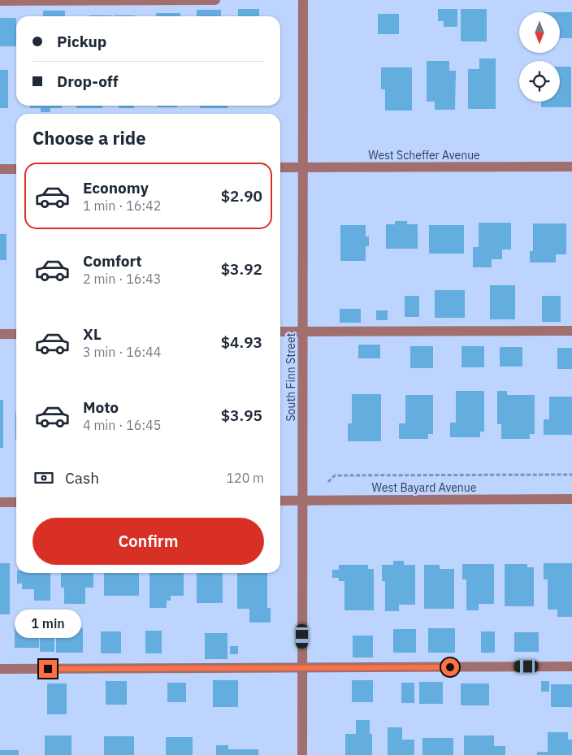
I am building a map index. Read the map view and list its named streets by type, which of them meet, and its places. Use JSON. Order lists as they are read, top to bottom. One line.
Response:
{"streets":{"street":["West Scheffer Avenue","South Finn Street","West Bayard Avenue"]},"crossings":[["West Scheffer Avenue","South Finn Street"],["South Finn Street","West Bayard Avenue"]],"north":"bottom","page":{"banner":["Pickup","Drop-off"],"heading":"Choose a ride","list":[{"name":"Economy","note":"1 min · 16:42","value":"$2.90"},{"name":"Comfort","note":"2 min · 16:43","value":"$3.92"},{"name":"XL","note":"3 min · 16:44","value":"$4.93"},{"name":"Moto","note":"4 min · 16:45","value":"$3.95"}],"pay":["Cash","120 m"],"buttons":"Confirm","bubble":"1 min"}}
